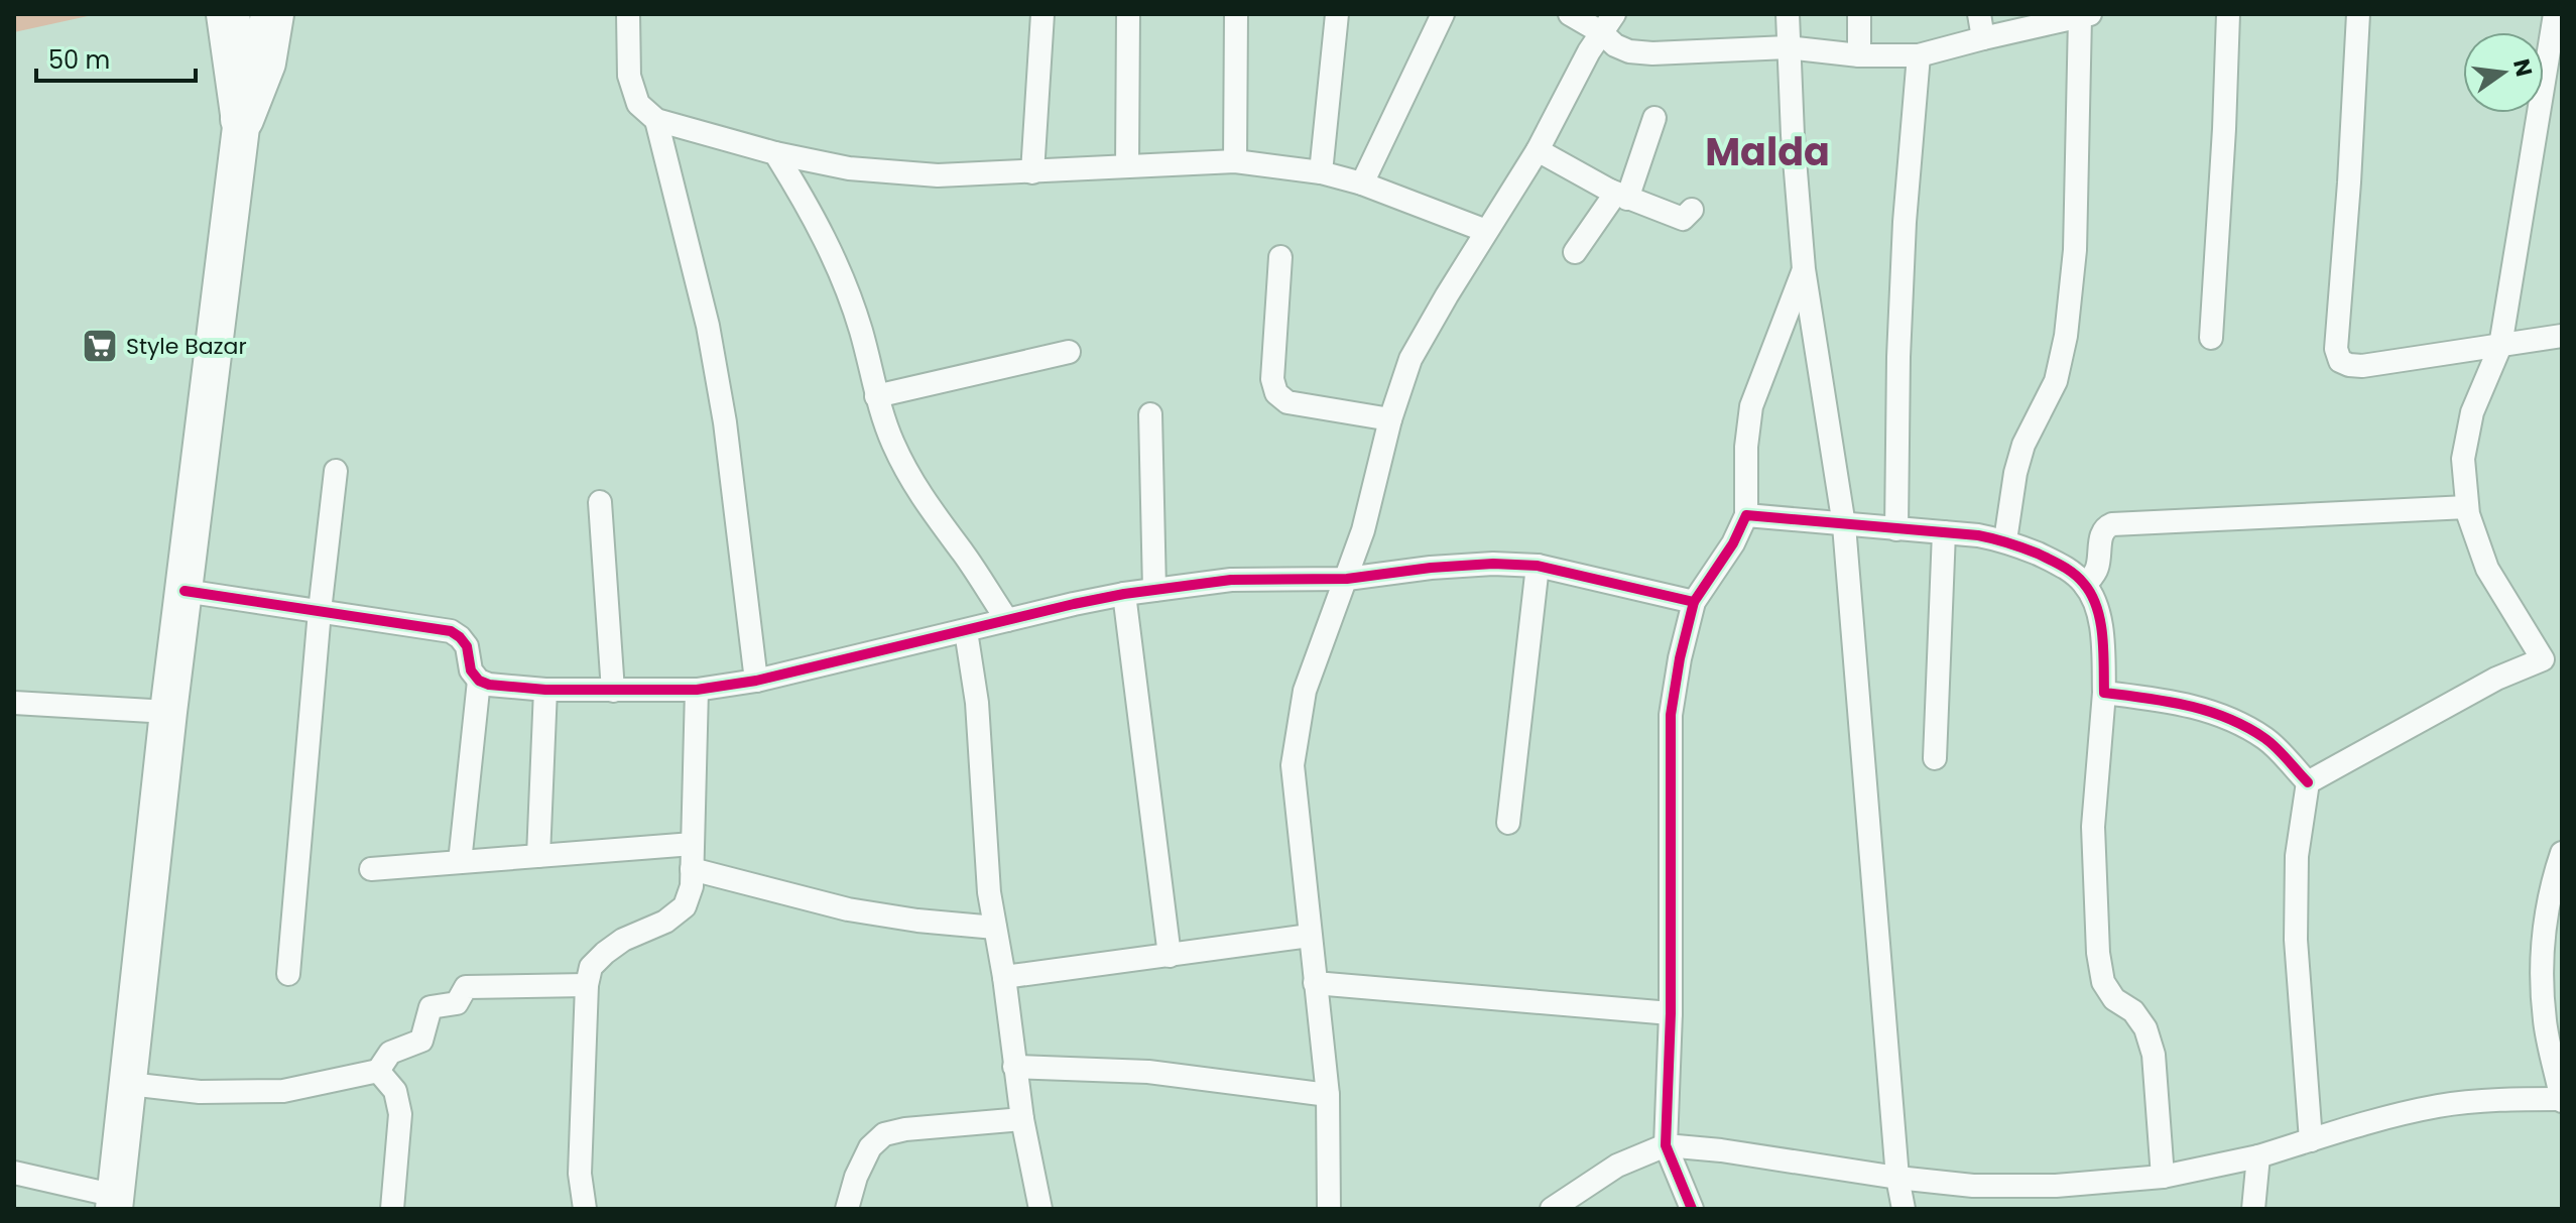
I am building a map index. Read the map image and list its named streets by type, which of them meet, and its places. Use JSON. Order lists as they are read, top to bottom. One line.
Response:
{"districts":["Malda"],"places":{"supermarket":["Style Bazar"]},"scale_bar":"50 m","north":"right"}
